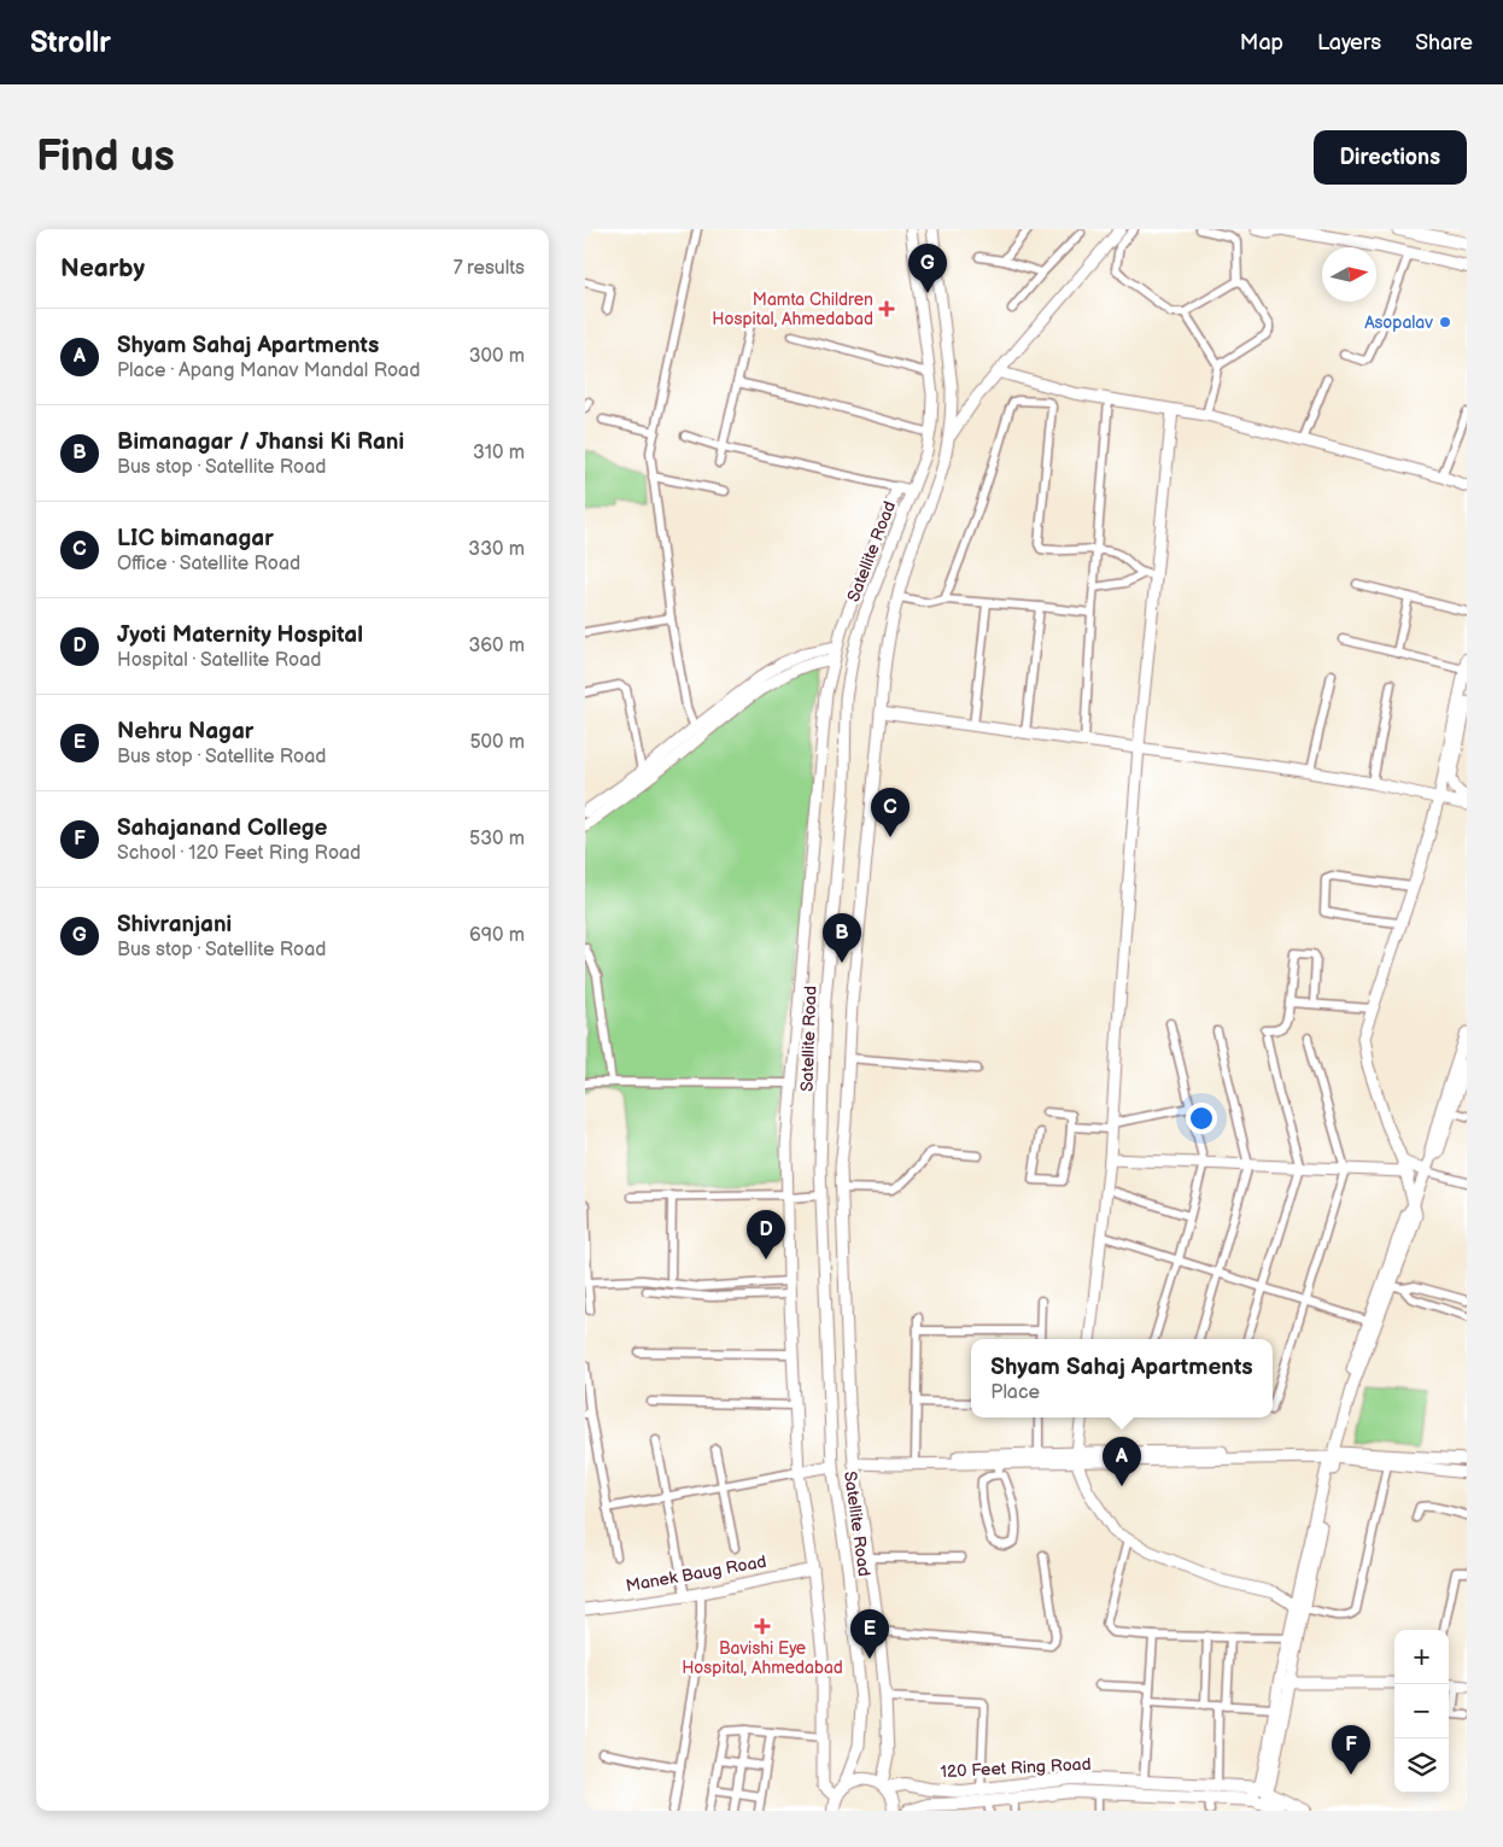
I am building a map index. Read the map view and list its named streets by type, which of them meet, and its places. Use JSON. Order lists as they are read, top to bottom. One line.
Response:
{"streets":{"main road":["120 Feet Ring Road"],"street":["Satellite Road","Manek Baug Road"]},"crossings":[["Satellite Road","120 Feet Ring Road"]],"places":{"health":["Mamta Children Hospital, Ahmedabad","Bavishi Eye Hospital, Ahmedabad"],"other":["Asopalav"]},"north":"right","page":{"header":"Strollr","nav":["Map","Layers","Share"],"buttons":"Directions","title":"Find us","heading":["Nearby","7 results"],"pins":["G","C","B","D","A","E","F"],"list":[{"mark":"A","name":"Shyam Sahaj Apartments","note":"Place · Apang Manav Mandal Road","value":"300 m"},{"mark":"B","name":"Bimanagar / Jhansi Ki Rani","note":"Bus stop · Satellite Road","value":"310 m"},{"mark":"C","name":"LIC bimanagar","note":"Office · Satellite Road","value":"330 m"},{"mark":"D","name":"Jyoti Maternity Hospital","note":"Hospital · Satellite Road","value":"360 m"},{"mark":"E","name":"Nehru Nagar","note":"Bus stop · Satellite Road","value":"500 m"},{"mark":"F","name":"Sahajanand College","note":"School · 120 Feet Ring Road","value":"530 m"},{"mark":"G","name":"Shivranjani","note":"Bus stop · Satellite Road","value":"690 m"}],"popup":["Shyam Sahaj Apartments","Place"],"map_buttons":["+","−"]}}
